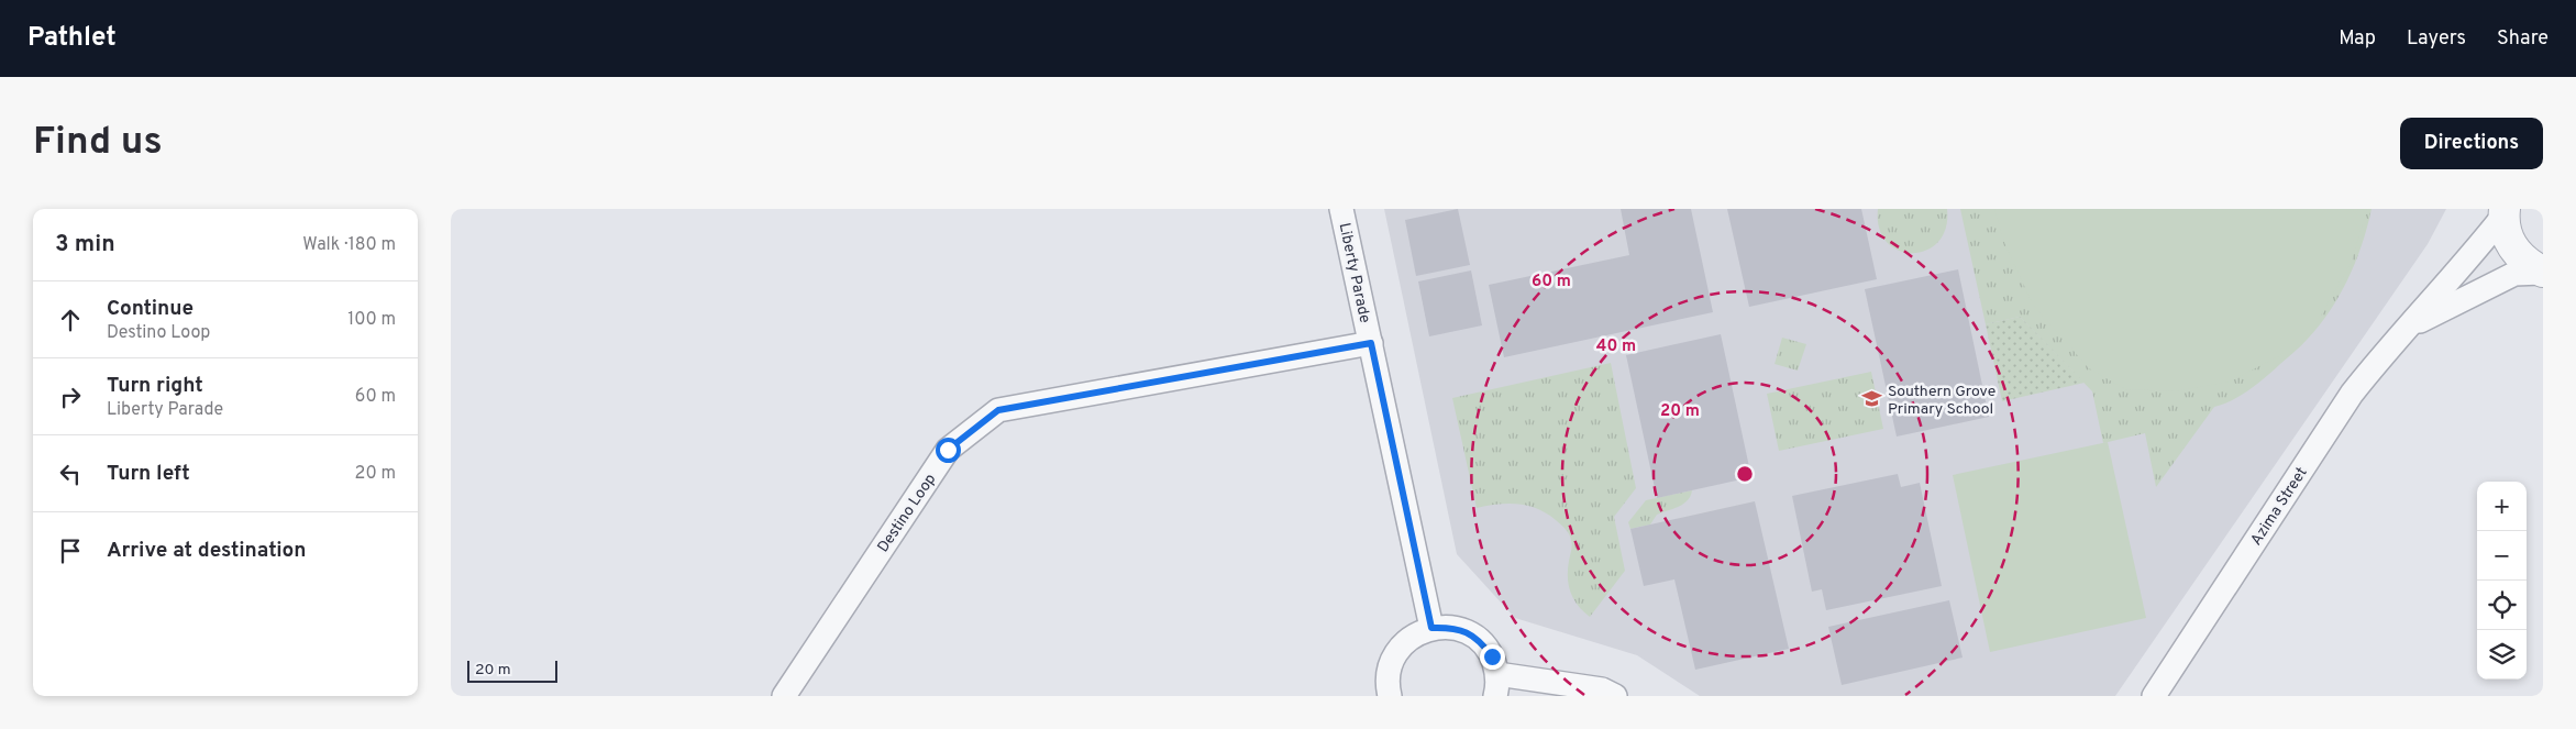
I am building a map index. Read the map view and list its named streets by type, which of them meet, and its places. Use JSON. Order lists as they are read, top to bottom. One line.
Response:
{"streets":{"street":["Liberty Parade","Azima Street","Destino Loop"]},"crossings":[["Liberty Parade","Destino Loop"]],"places":{"school or university":["Southern Grove Primary School"]},"scale_bar":"20 m","page":{"header":"Pathlet","nav":["Map","Layers","Share"],"buttons":"Directions","title":"Find us","heading":["3 min","Walk · 180 m"],"list":[["Continue","Destino Loop","100 m"],["Turn right","Liberty Parade","60 m"],["Turn left","20 m"],"Arrive at destination"],"map_buttons":["+","−"],"scale":"20 m"},"rings":["60 m","40 m","20 m"]}
